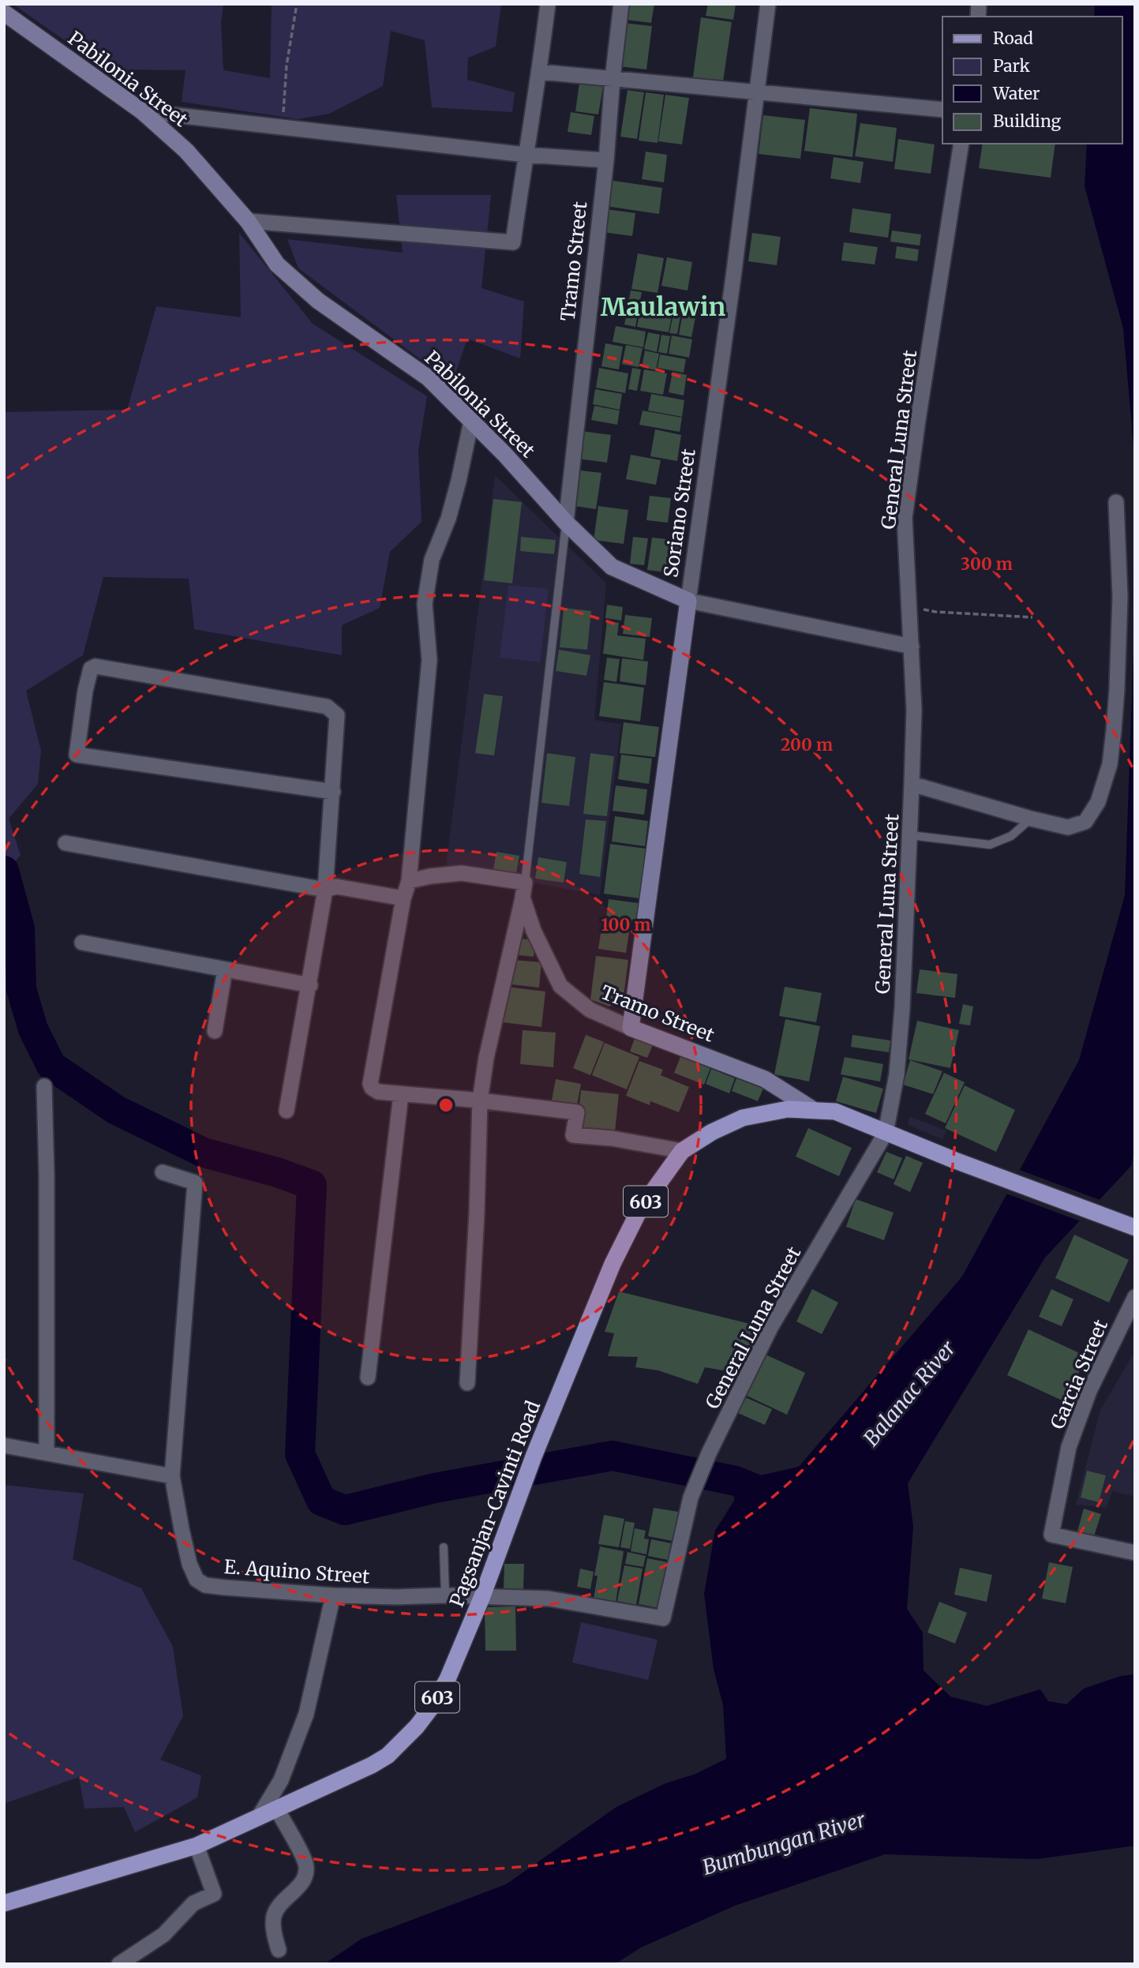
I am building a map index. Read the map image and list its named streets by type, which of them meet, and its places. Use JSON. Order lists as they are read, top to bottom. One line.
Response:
{"streets":{"main road":["603","Pagsanjan-Cavinti Road"],"street":["Pabilonia Street","Tramo Street","General Luna Street","Soriano Street","Garcia Street","E. Aquino Street"]},"crossings":[["Pabilonia Street","Tramo Street"],["Pabilonia Street","General Luna Street"],["Pabilonia Street","Soriano Street"],["Tramo Street","Soriano Street"],["Tramo Street","Pagsanjan-Cavinti Road"],["General Luna Street","Pagsanjan-Cavinti Road"],["General Luna Street","E. Aquino Street"],["Pagsanjan-Cavinti Road","E. Aquino Street"]],"districts":["Maulawin"],"water":["Balanac River","Bumbungan River"],"legend":["Road","Park","Water","Building"],"rings":["300 m","200 m","100 m"]}
